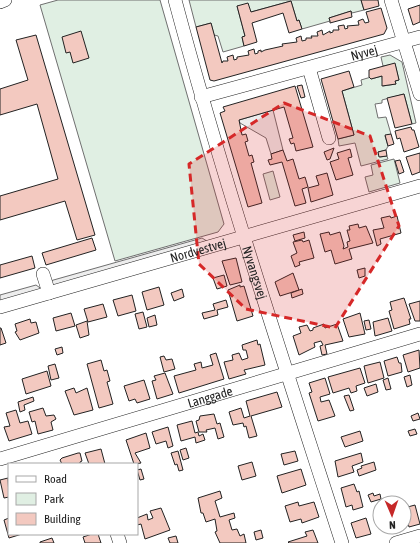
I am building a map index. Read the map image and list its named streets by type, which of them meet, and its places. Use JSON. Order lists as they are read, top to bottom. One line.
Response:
{"streets":{"street":["Nyvej","Nordvestvej","Nyvangsvej","Langgade"]},"crossings":[["Nyvej","Nyvangsvej"],["Nordvestvej","Nyvangsvej"],["Nyvangsvej","Langgade"]],"legend":["Road","Park","Building"],"north":"bottom"}
